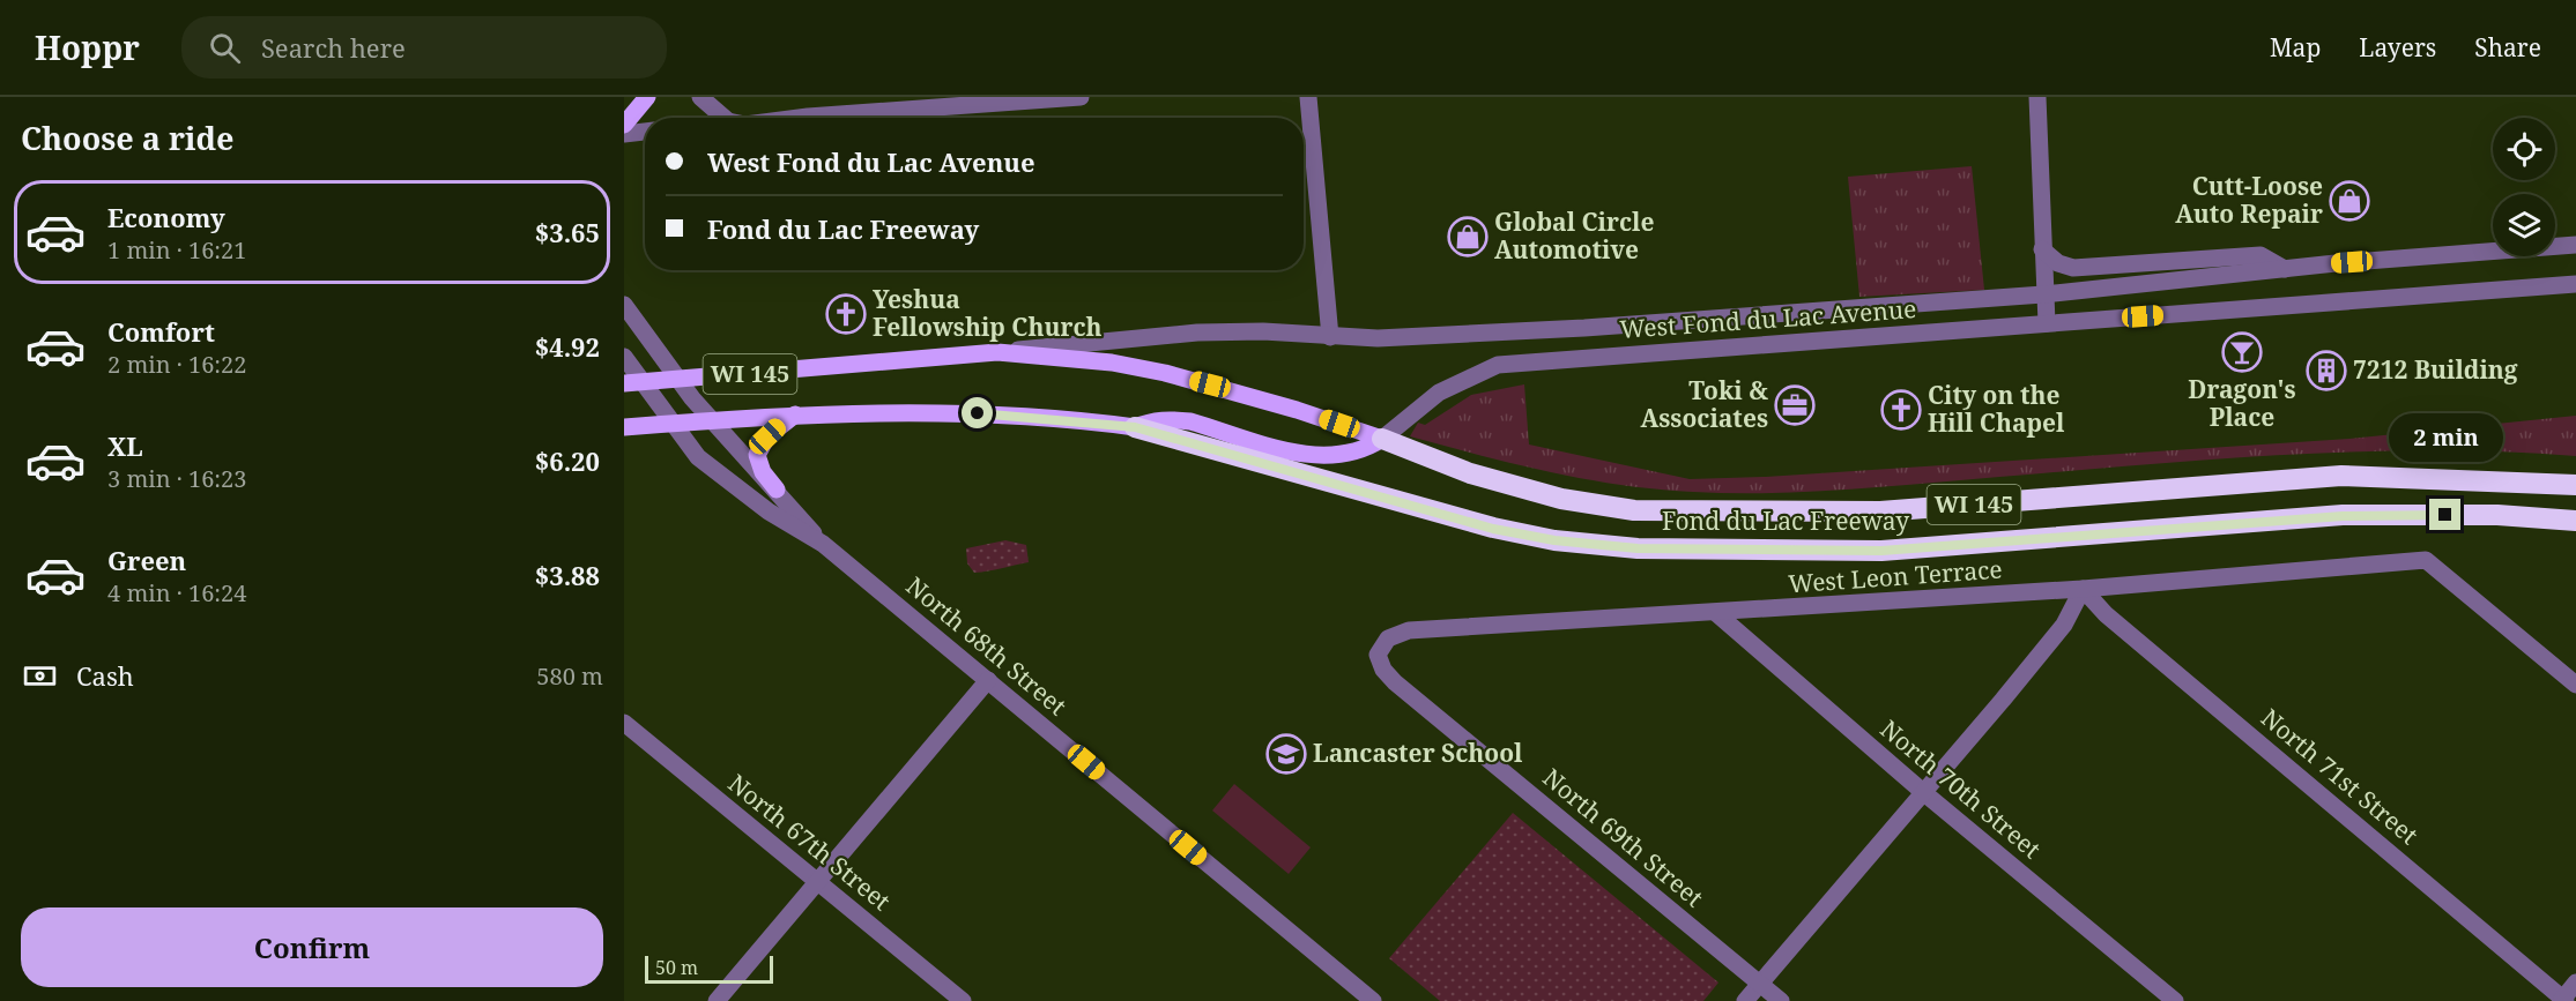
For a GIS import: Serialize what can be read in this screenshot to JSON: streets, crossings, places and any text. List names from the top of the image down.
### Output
{
  "streets": {
    "highway": ["WI 145", "Fond du Lac Freeway"],
    "main road": ["West Fond du Lac Avenue"],
    "street": [
      "West Leon Terrace",
      "North 68th Street",
      "North 71st Street",
      "North 70th Street",
      "North 69th Street",
      "North 67th Street"
    ]
  },
  "crossings": [
    ["West Fond du Lac Avenue", "Fond du Lac Freeway"],
    ["West Fond du Lac Avenue", "North 68th Street"],
    ["WI 145", "Fond du Lac Freeway"],
    ["WI 145", "North 68th Street"],
    ["West Leon Terrace", "North 71st Street"],
    ["West Leon Terrace", "North 70th Street"],
    ["West Leon Terrace", "North 69th Street"]
  ],
  "places": {
    "shop": ["Cutt-Loose Auto Repair", "Global Circle Automotive"],
    "church": ["Yeshua Fellowship Church", "City on the Hill Chapel"],
    "bar": ["Dragon's Place"],
    "building": ["7212 Building"],
    "office": ["Toki & Associates"],
    "school or university": ["Lancaster School"]
  },
  "scale_bar": "50 m",
  "page": {
    "header": "Hoppr",
    "search": "Search here",
    "nav": ["Map", "Layers", "Share"],
    "heading": "Choose a ride",
    "banner": ["West Fond du Lac Avenue", "Fond du Lac Freeway"],
    "list": [
      {
        "name": "Economy",
        "note": "1 min · 16:21",
        "value": "$3.65"
      },
      {
        "name": "Comfort",
        "note": "2 min · 16:22",
        "value": "$4.92"
      },
      {
        "name": "XL",
        "note": "3 min · 16:23",
        "value": "$6.20"
      },
      {
        "name": "Green",
        "note": "4 min · 16:24",
        "value": "$3.88"
      }
    ],
    "bubble": "2 min",
    "pay": ["Cash", "580 m"],
    "buttons": "Confirm",
    "scale": "50 m"
  }
}
